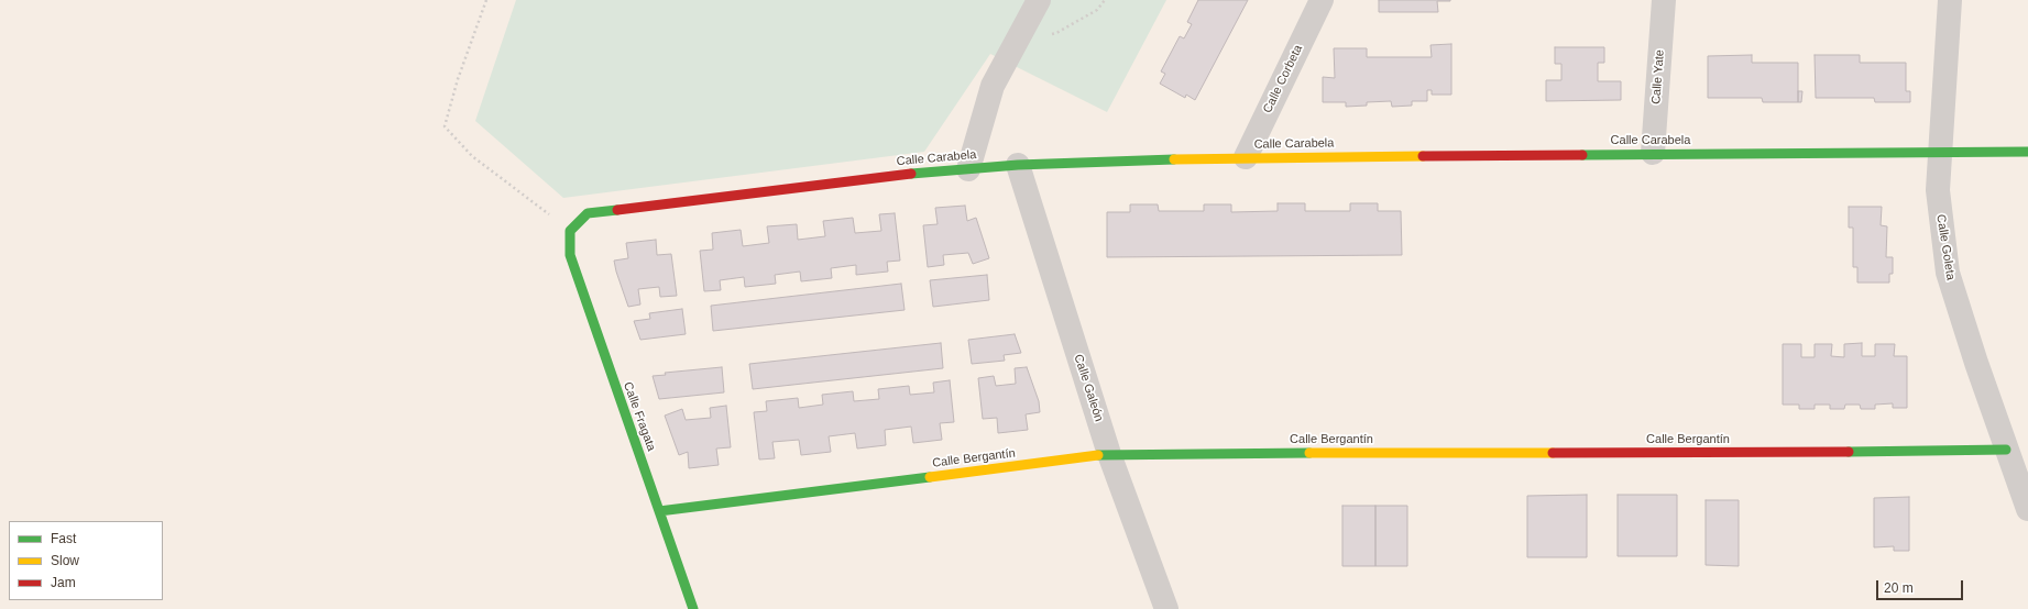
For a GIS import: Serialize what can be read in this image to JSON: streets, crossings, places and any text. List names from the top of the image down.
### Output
{
  "streets": {
    "street": [
      "Calle Yate",
      "Calle Corbeta",
      "Calle Carabela",
      "Calle Goleta",
      "Calle Galeón",
      "Calle Fragata",
      "Calle Bergantín"
    ]
  },
  "crossings": [
    ["Calle Yate", "Calle Carabela"],
    ["Calle Corbeta", "Calle Carabela"],
    ["Calle Carabela", "Calle Goleta"],
    ["Calle Carabela", "Calle Galeón"],
    ["Calle Carabela", "Calle Fragata"],
    ["Calle Goleta", "Calle Bergantín"],
    ["Calle Galeón", "Calle Bergantín"],
    ["Calle Fragata", "Calle Bergantín"]
  ],
  "legend": ["Fast", "Slow", "Jam"],
  "scale_bar": "20 m"
}
